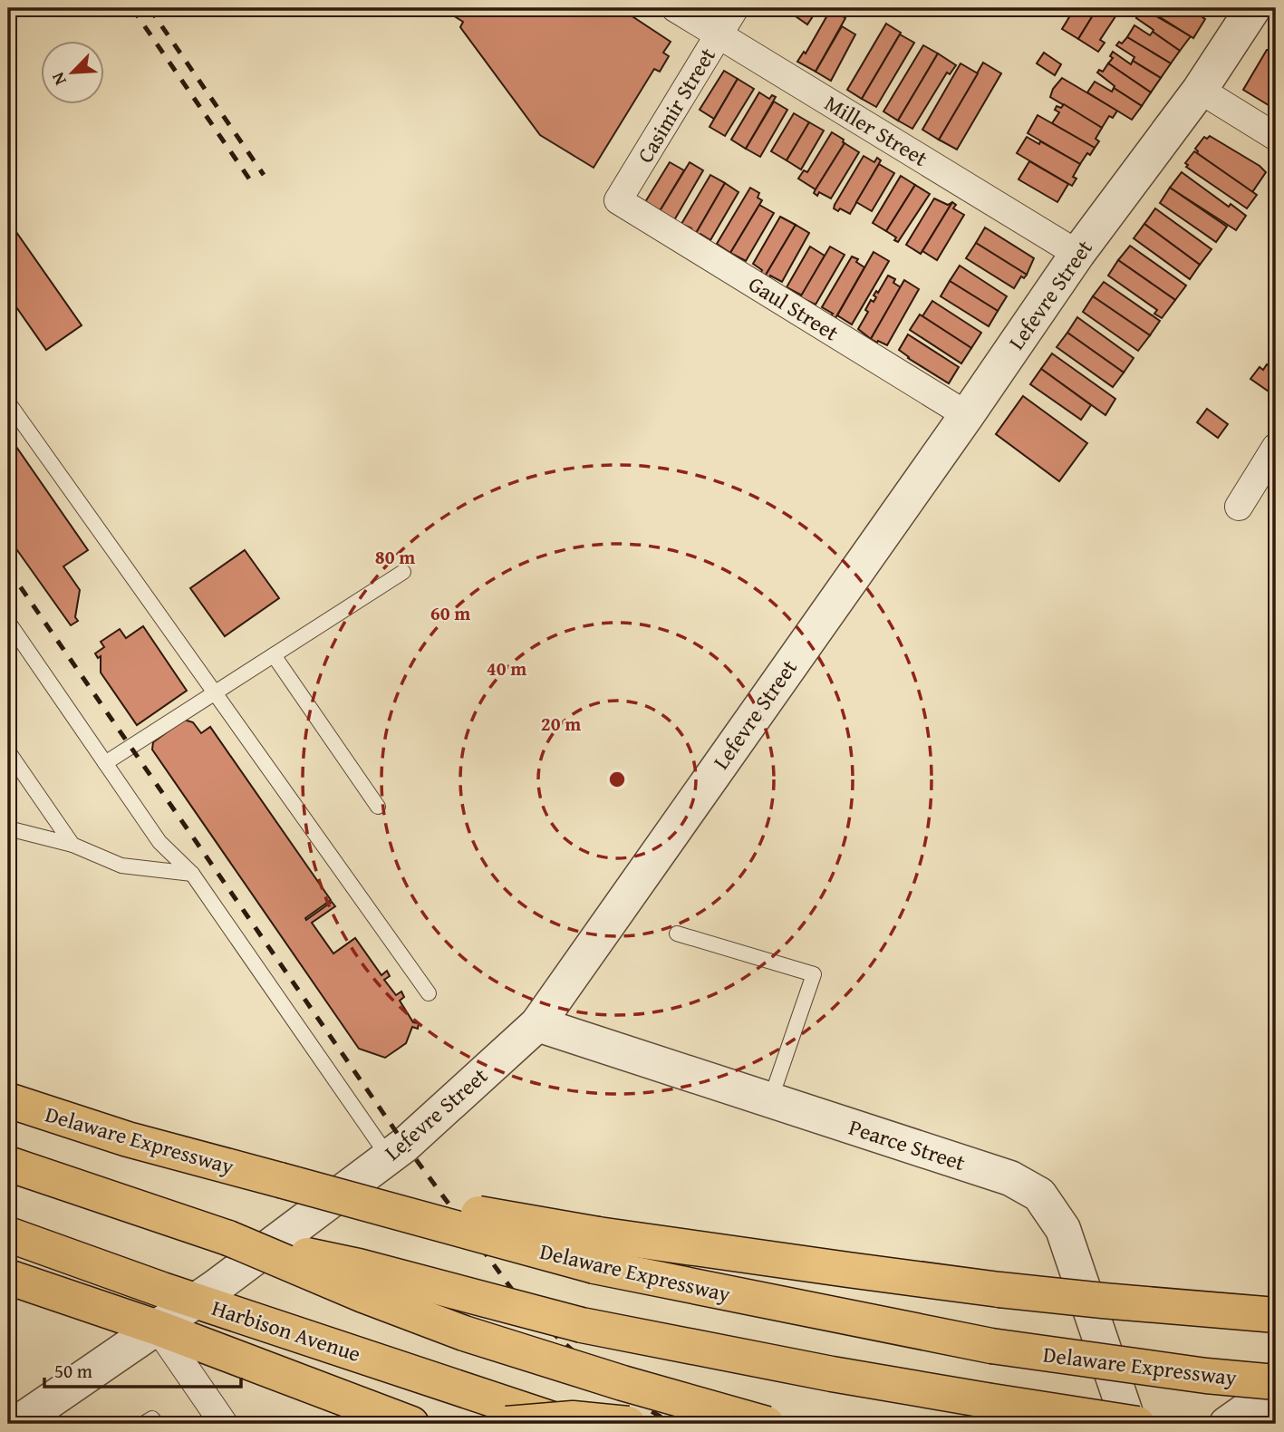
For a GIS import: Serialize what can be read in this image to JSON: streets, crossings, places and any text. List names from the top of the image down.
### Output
{
  "streets": {
    "main road": ["Delaware Expressway", "Harbison Avenue"],
    "street": [
      "Casimir Street",
      "Miller Street",
      "Lefevre Street",
      "Gaul Street",
      "Pearce Street"
    ]
  },
  "crossings": [
    ["Casimir Street", "Miller Street"],
    ["Casimir Street", "Gaul Street"],
    ["Miller Street", "Lefevre Street"],
    ["Lefevre Street", "Gaul Street"],
    ["Lefevre Street", "Pearce Street"],
    ["Lefevre Street", "Harbison Avenue"]
  ],
  "scale_bar": "50 m",
  "north": "bottom left",
  "rings": [
    "80 m",
    "60 m",
    "40 m",
    "20 m"
  ]
}
